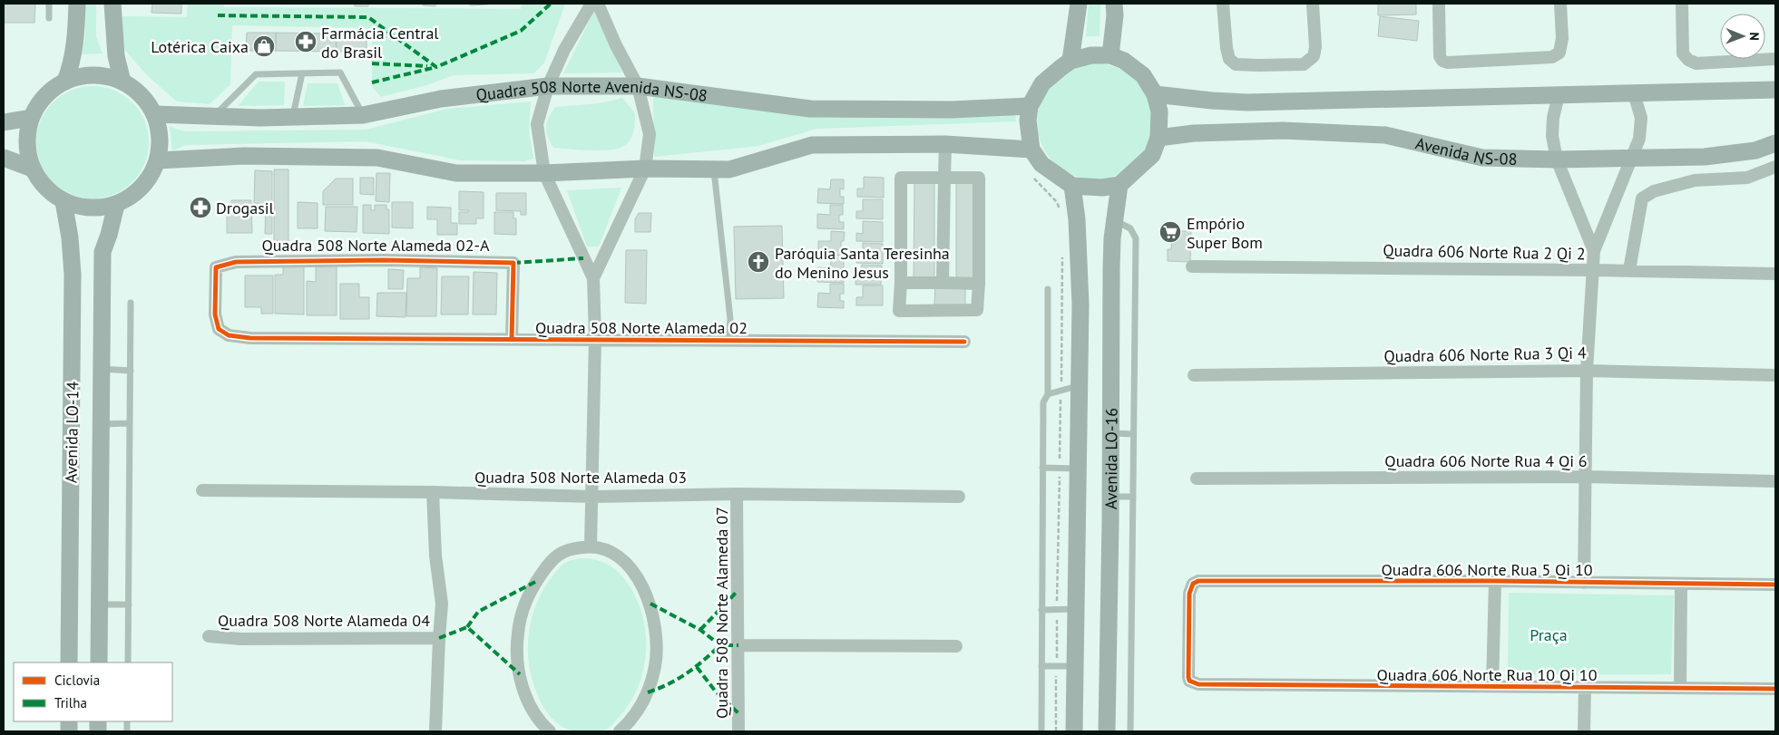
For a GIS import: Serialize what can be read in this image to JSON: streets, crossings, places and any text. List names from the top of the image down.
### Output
{
  "streets": {
    "street": [
      "Quadra 508 Norte Avenida NS-08",
      "Avenida NS-08",
      "Quadra 508 Norte Alameda 02-A",
      "Quadra 606 Norte Rua 2 Qi 2",
      "Quadra 508 Norte Alameda 02",
      "Quadra 606 Norte Rua 3 Qi 4",
      "Avenida LO-14",
      "Avenida LO-16",
      "Quadra 606 Norte Rua 4 Qi 6",
      "Quadra 508 Norte Alameda 03",
      "Quadra 606 Norte Rua 5 Qi 10",
      "Quadra 508 Norte Alameda 07",
      "Quadra 508 Norte Alameda 04",
      "Quadra 606 Norte Rua 10 Qi 10"
    ]
  },
  "crossings": [
    ["Quadra 508 Norte Avenida NS-08", "Avenida NS-08"],
    ["Quadra 508 Norte Avenida NS-08", "Avenida LO-14"],
    ["Quadra 508 Norte Avenida NS-08", "Avenida LO-16"],
    ["Avenida NS-08", "Avenida LO-16"],
    ["Quadra 508 Norte Alameda 02-A", "Quadra 508 Norte Alameda 02"],
    ["Quadra 508 Norte Alameda 03", "Quadra 508 Norte Alameda 07"],
    ["Quadra 606 Norte Rua 5 Qi 10", "Quadra 606 Norte Rua 10 Qi 10"]
  ],
  "parks": ["Praça"],
  "places": {
    "pharmacy": ["Farmácia Central do Brasil", "Drogasil"],
    "shop": ["Lotérica Caixa"],
    "supermarket": ["Empório Super Bom"],
    "church": ["Paróquia Santa Teresinha do Menino Jesus"]
  },
  "legend": ["Ciclovia", "Trilha"],
  "north": "right"
}
